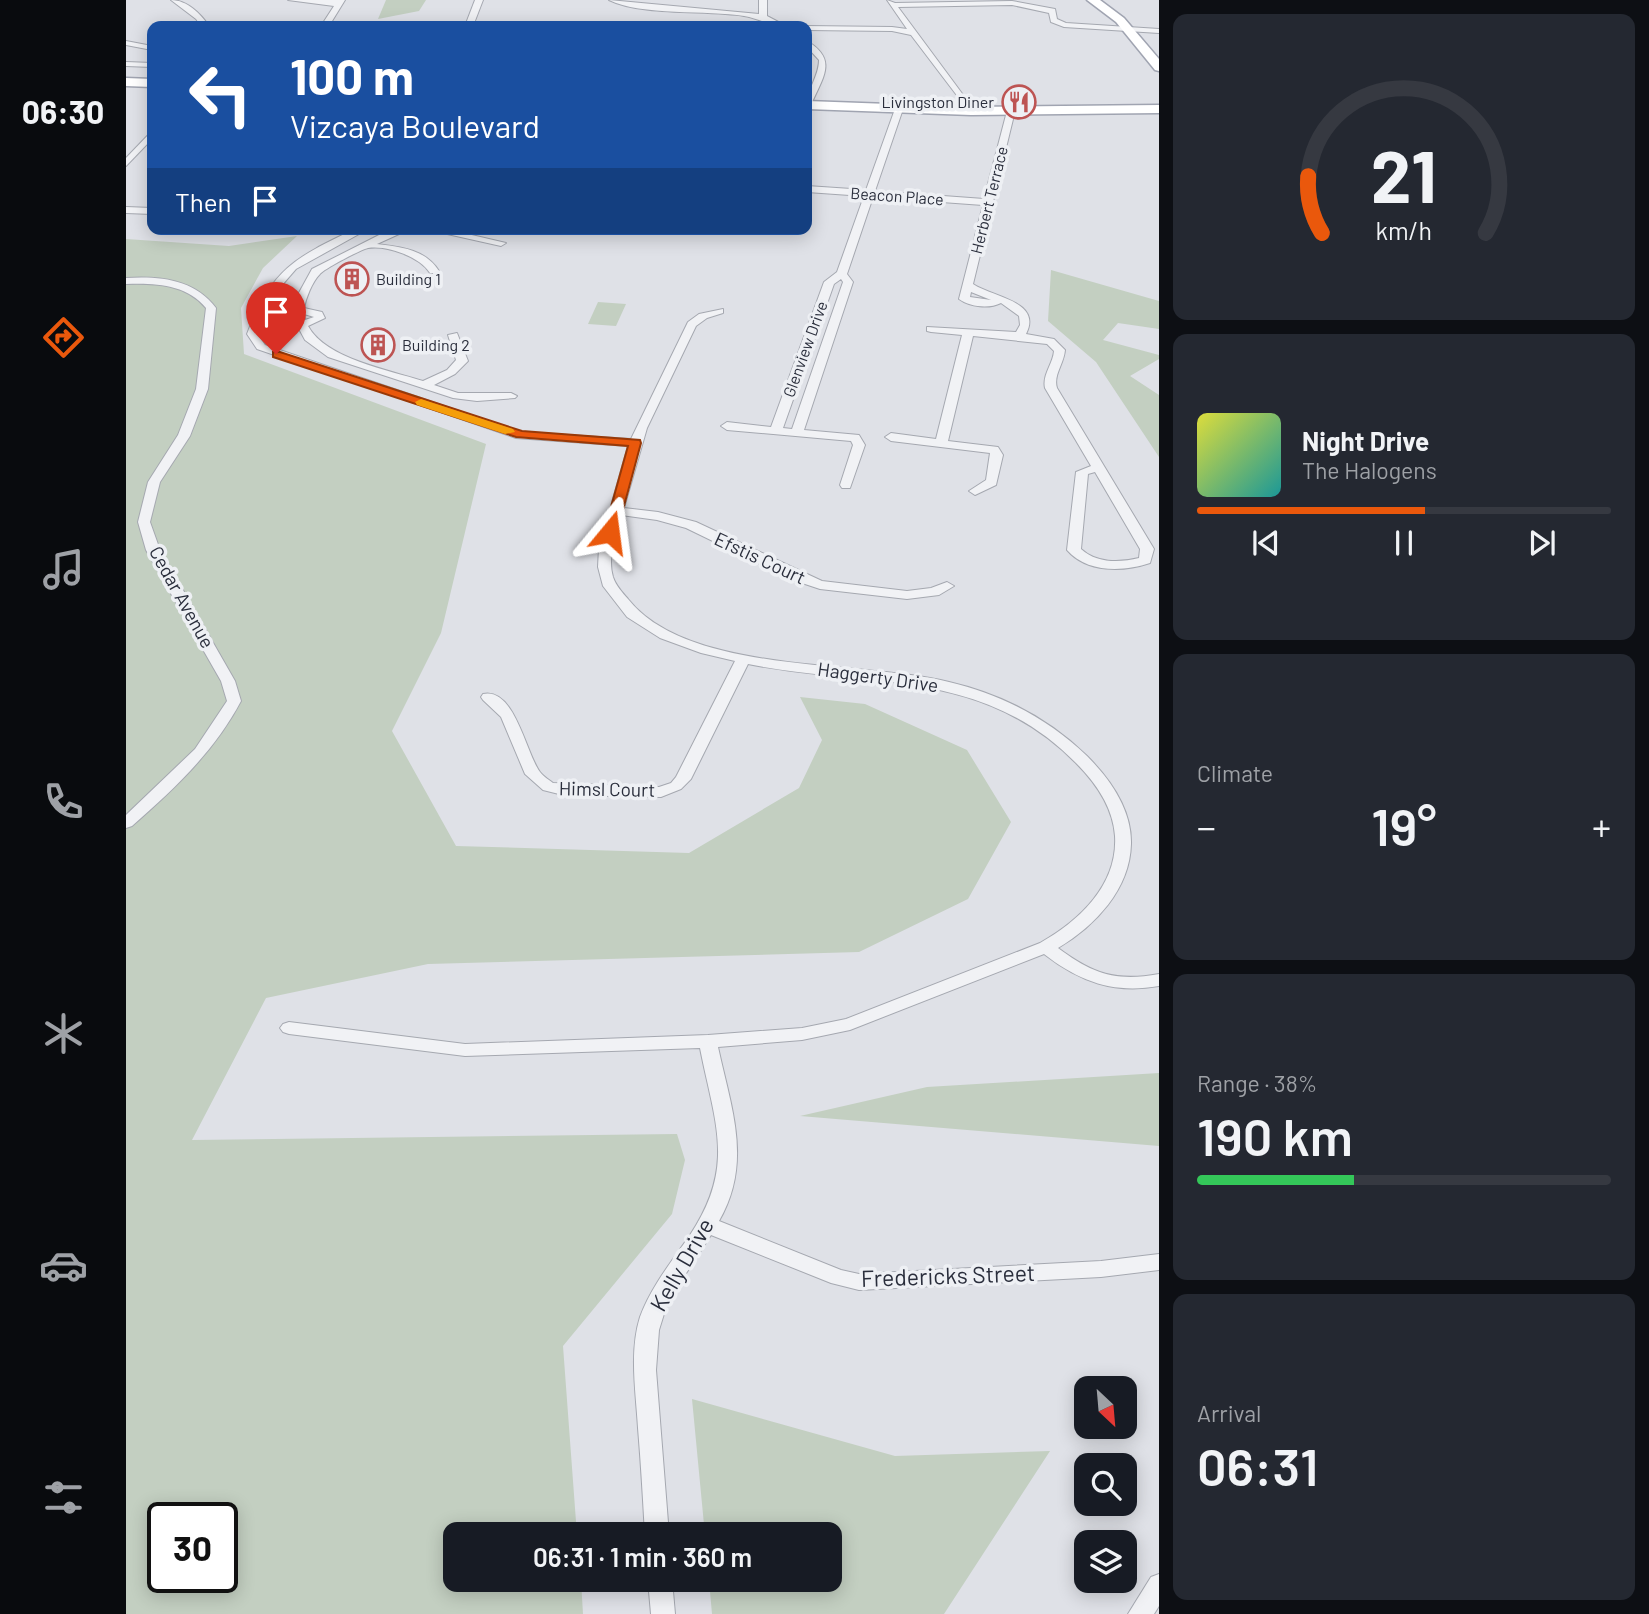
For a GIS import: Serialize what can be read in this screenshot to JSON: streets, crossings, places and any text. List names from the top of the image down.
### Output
{
  "streets": {
    "street": [
      "Beacon Place",
      "Herbert Terrace",
      "Glenview Drive",
      "Efstis Court",
      "Cedar Avenue",
      "Haggerty Drive",
      "Himsl Court",
      "Kelly Drive",
      "Fredericks Street"
    ]
  },
  "crossings": [
    ["Beacon Place", "Herbert Terrace"],
    ["Beacon Place", "Glenview Drive"],
    ["Efstis Court", "Haggerty Drive"],
    ["Haggerty Drive", "Himsl Court"],
    ["Haggerty Drive", "Kelly Drive"],
    ["Kelly Drive", "Fredericks Street"]
  ],
  "places": {
    "restaurant": ["Livingston Diner"],
    "building": ["Building 1", "Building 2"]
  },
  "north": "bottom right",
  "page": {
    "tabs": "06:30",
    "turn": ["100 m", "Vizcaya Boulevard"],
    "then": "Then",
    "song": ["Night Drive", "The Halogens"],
    "tile": [
      "Climate",
      ["Range · 38%", "190 km"],
      ["Arrival", "06:31"]
    ],
    "heat": ["−", "19°", "+"],
    "limit": "30",
    "trip": "06:31 · 1 min · 360 m",
    "gauge": ["21", "km/h"]
  }
}
